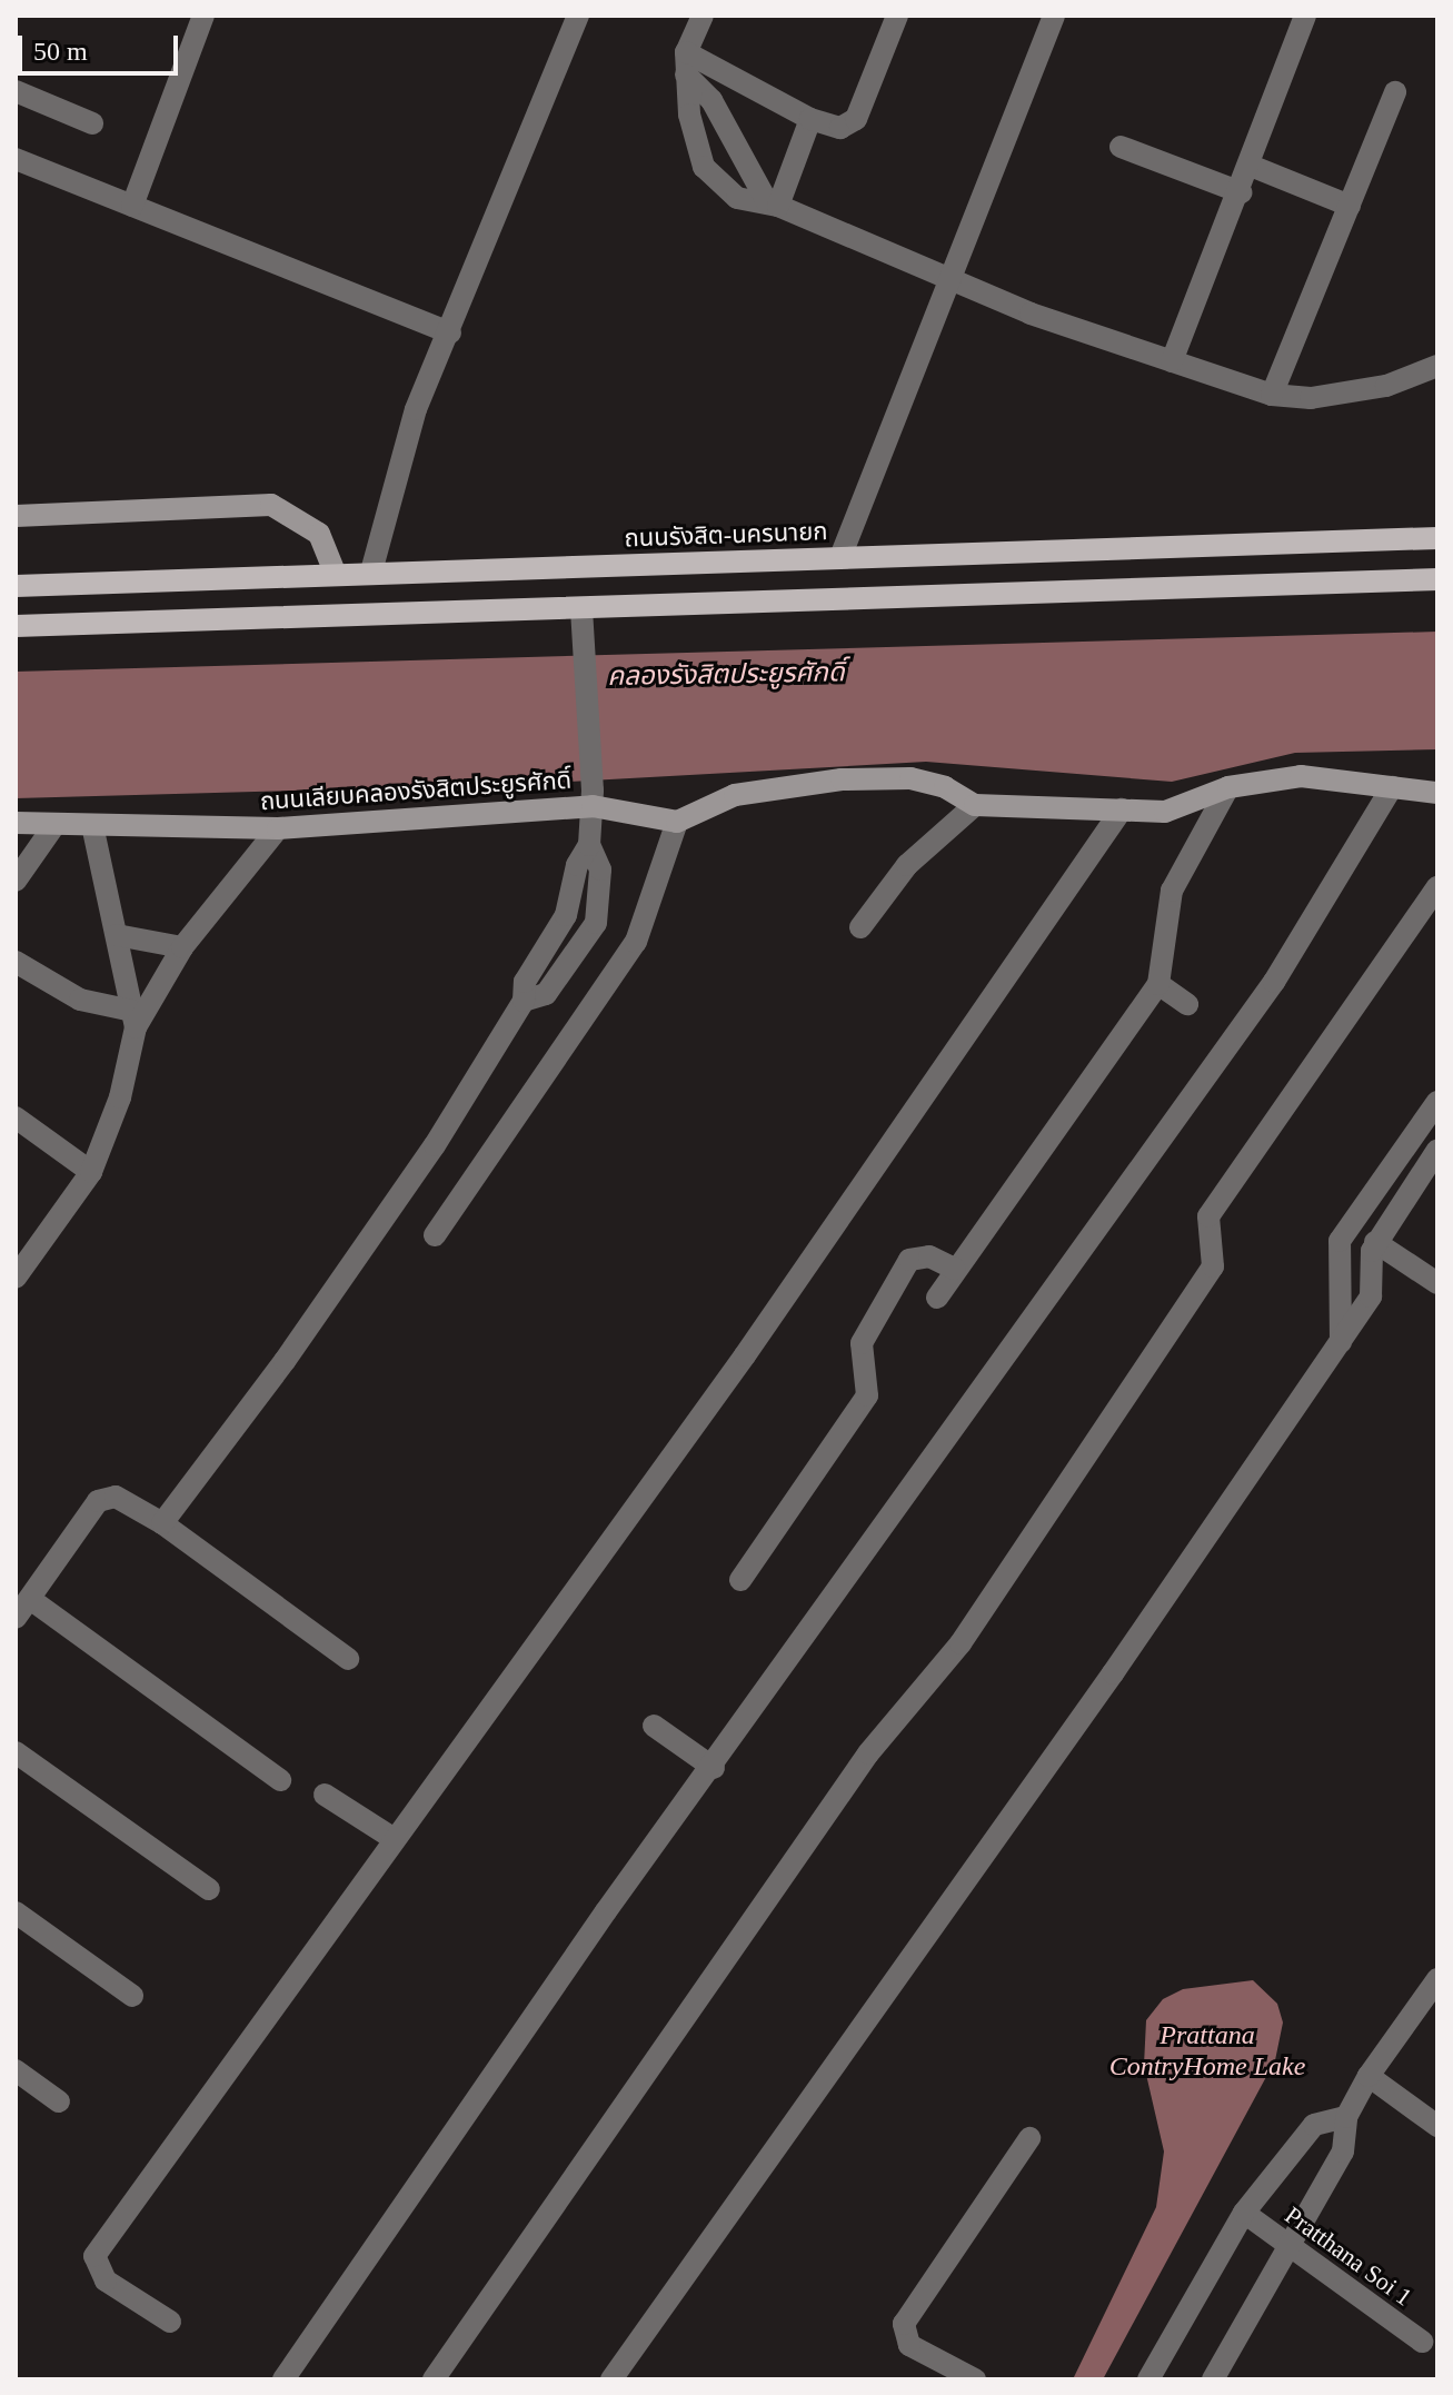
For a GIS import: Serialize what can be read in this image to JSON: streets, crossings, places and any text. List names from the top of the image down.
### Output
{
  "streets": {
    "main road": ["ถนนรังสิต-นครนายก"],
    "street": ["ถนนเลียบคลองรังสิตประยูรศักดิ์", "Pratthana Soi 1"]
  },
  "water": ["คลองรังสิตประยูรศักดิ์", "Prattana ContryHome Lake"],
  "scale_bar": "50 m"
}
